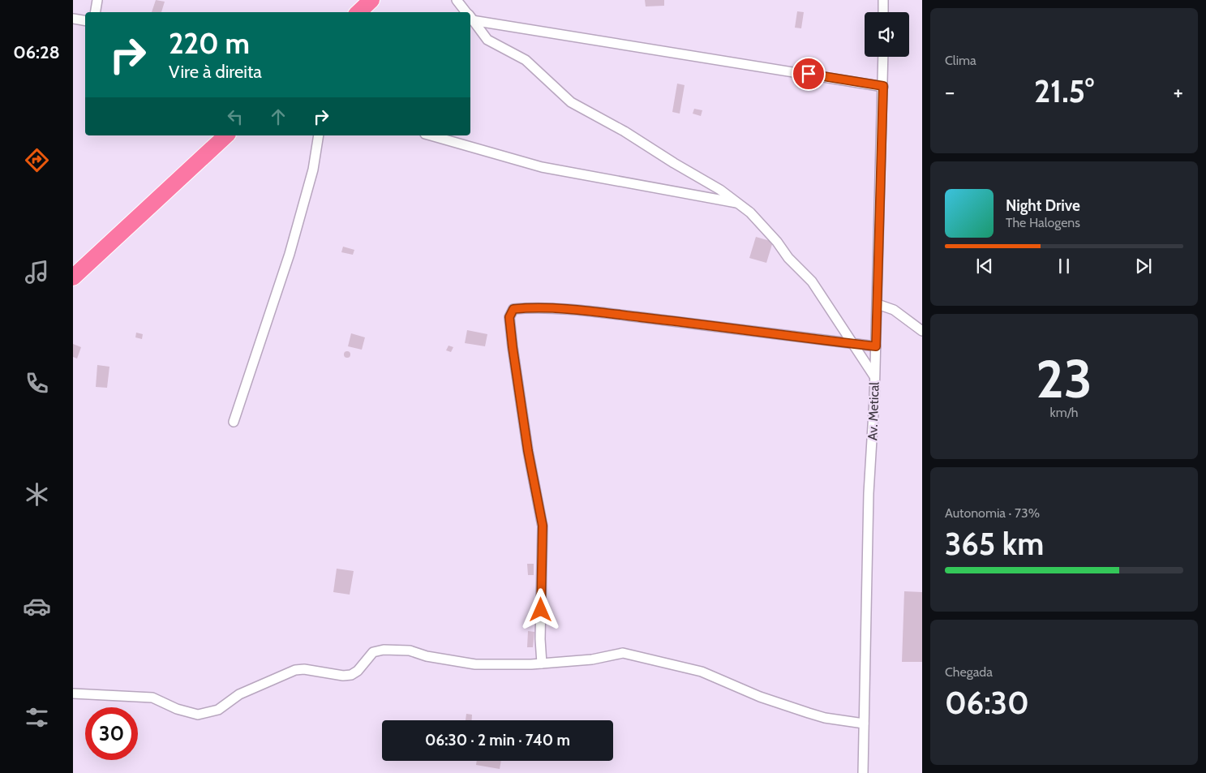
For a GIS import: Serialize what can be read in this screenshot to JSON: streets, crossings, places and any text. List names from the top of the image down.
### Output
{
  "streets": {
    "street": ["Av. Metical"]
  },
  "page": {
    "tabs": "06:28",
    "tile": [
      "Clima",
      ["23", "km/h"],
      ["Autonomia · 73%", "365 km"],
      ["Chegada", "06:30"]
    ],
    "turn": ["220 m", "Vire à direita"],
    "heat": ["−", "21.5°", "+"],
    "song": ["Night Drive", "The Halogens"],
    "limit": "30",
    "trip": "06:30 · 2 min · 740 m"
  }
}
